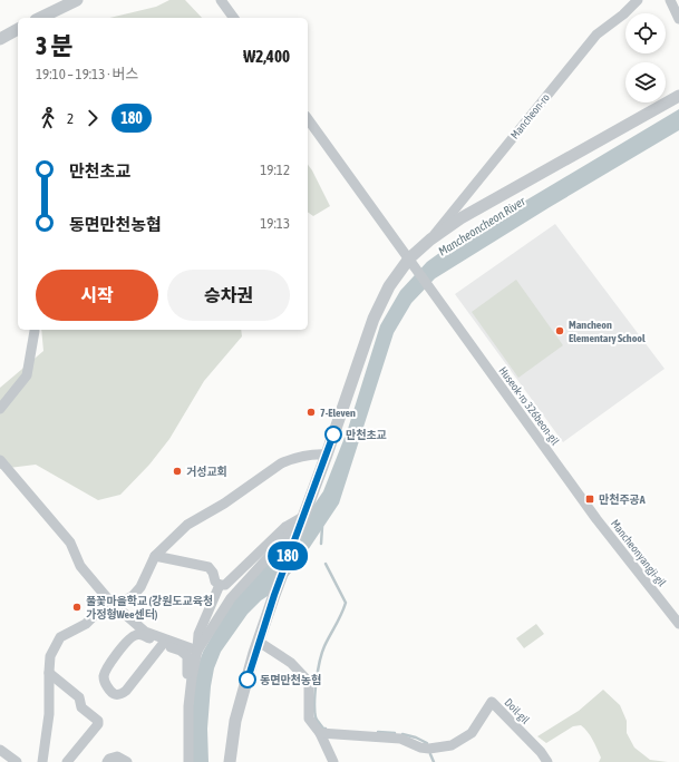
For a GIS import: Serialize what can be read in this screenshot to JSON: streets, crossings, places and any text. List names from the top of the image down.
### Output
{
  "streets": {
    "street": [
      "Mancheon-ro",
      "Huseok-ro 326beon-gil",
      "Mancheonyangji-gil",
      "Doil-gil"
    ]
  },
  "crossings": [
    ["Mancheon-ro", "Huseok-ro 326beon-gil"],
    ["Huseok-ro 326beon-gil", "Mancheonyangji-gil"]
  ],
  "water": ["Mancheoncheon River"],
  "places": {
    "other": [
      "Mancheon Elementary School",
      "7-Eleven",
      "만천초교",
      "거성교회",
      "풀꽃마을학교 (강원도교육청 가정형Wee센터)",
      "동면만천농협"
    ],
    "transit": ["만천주공A"]
  },
  "lines": ["bus line 180"],
  "page": {
    "on_map": "180",
    "heading": ["3 분", "19:10 – 19:13 · 버스", "₩2,400"],
    "legs": ["2", "180"],
    "list": [
      {
        "name": "만천초교",
        "value": "19:12"
      },
      {
        "name": "동면만천농협",
        "value": "19:13"
      }
    ],
    "buttons": ["시작", "승차권"]
  }
}
